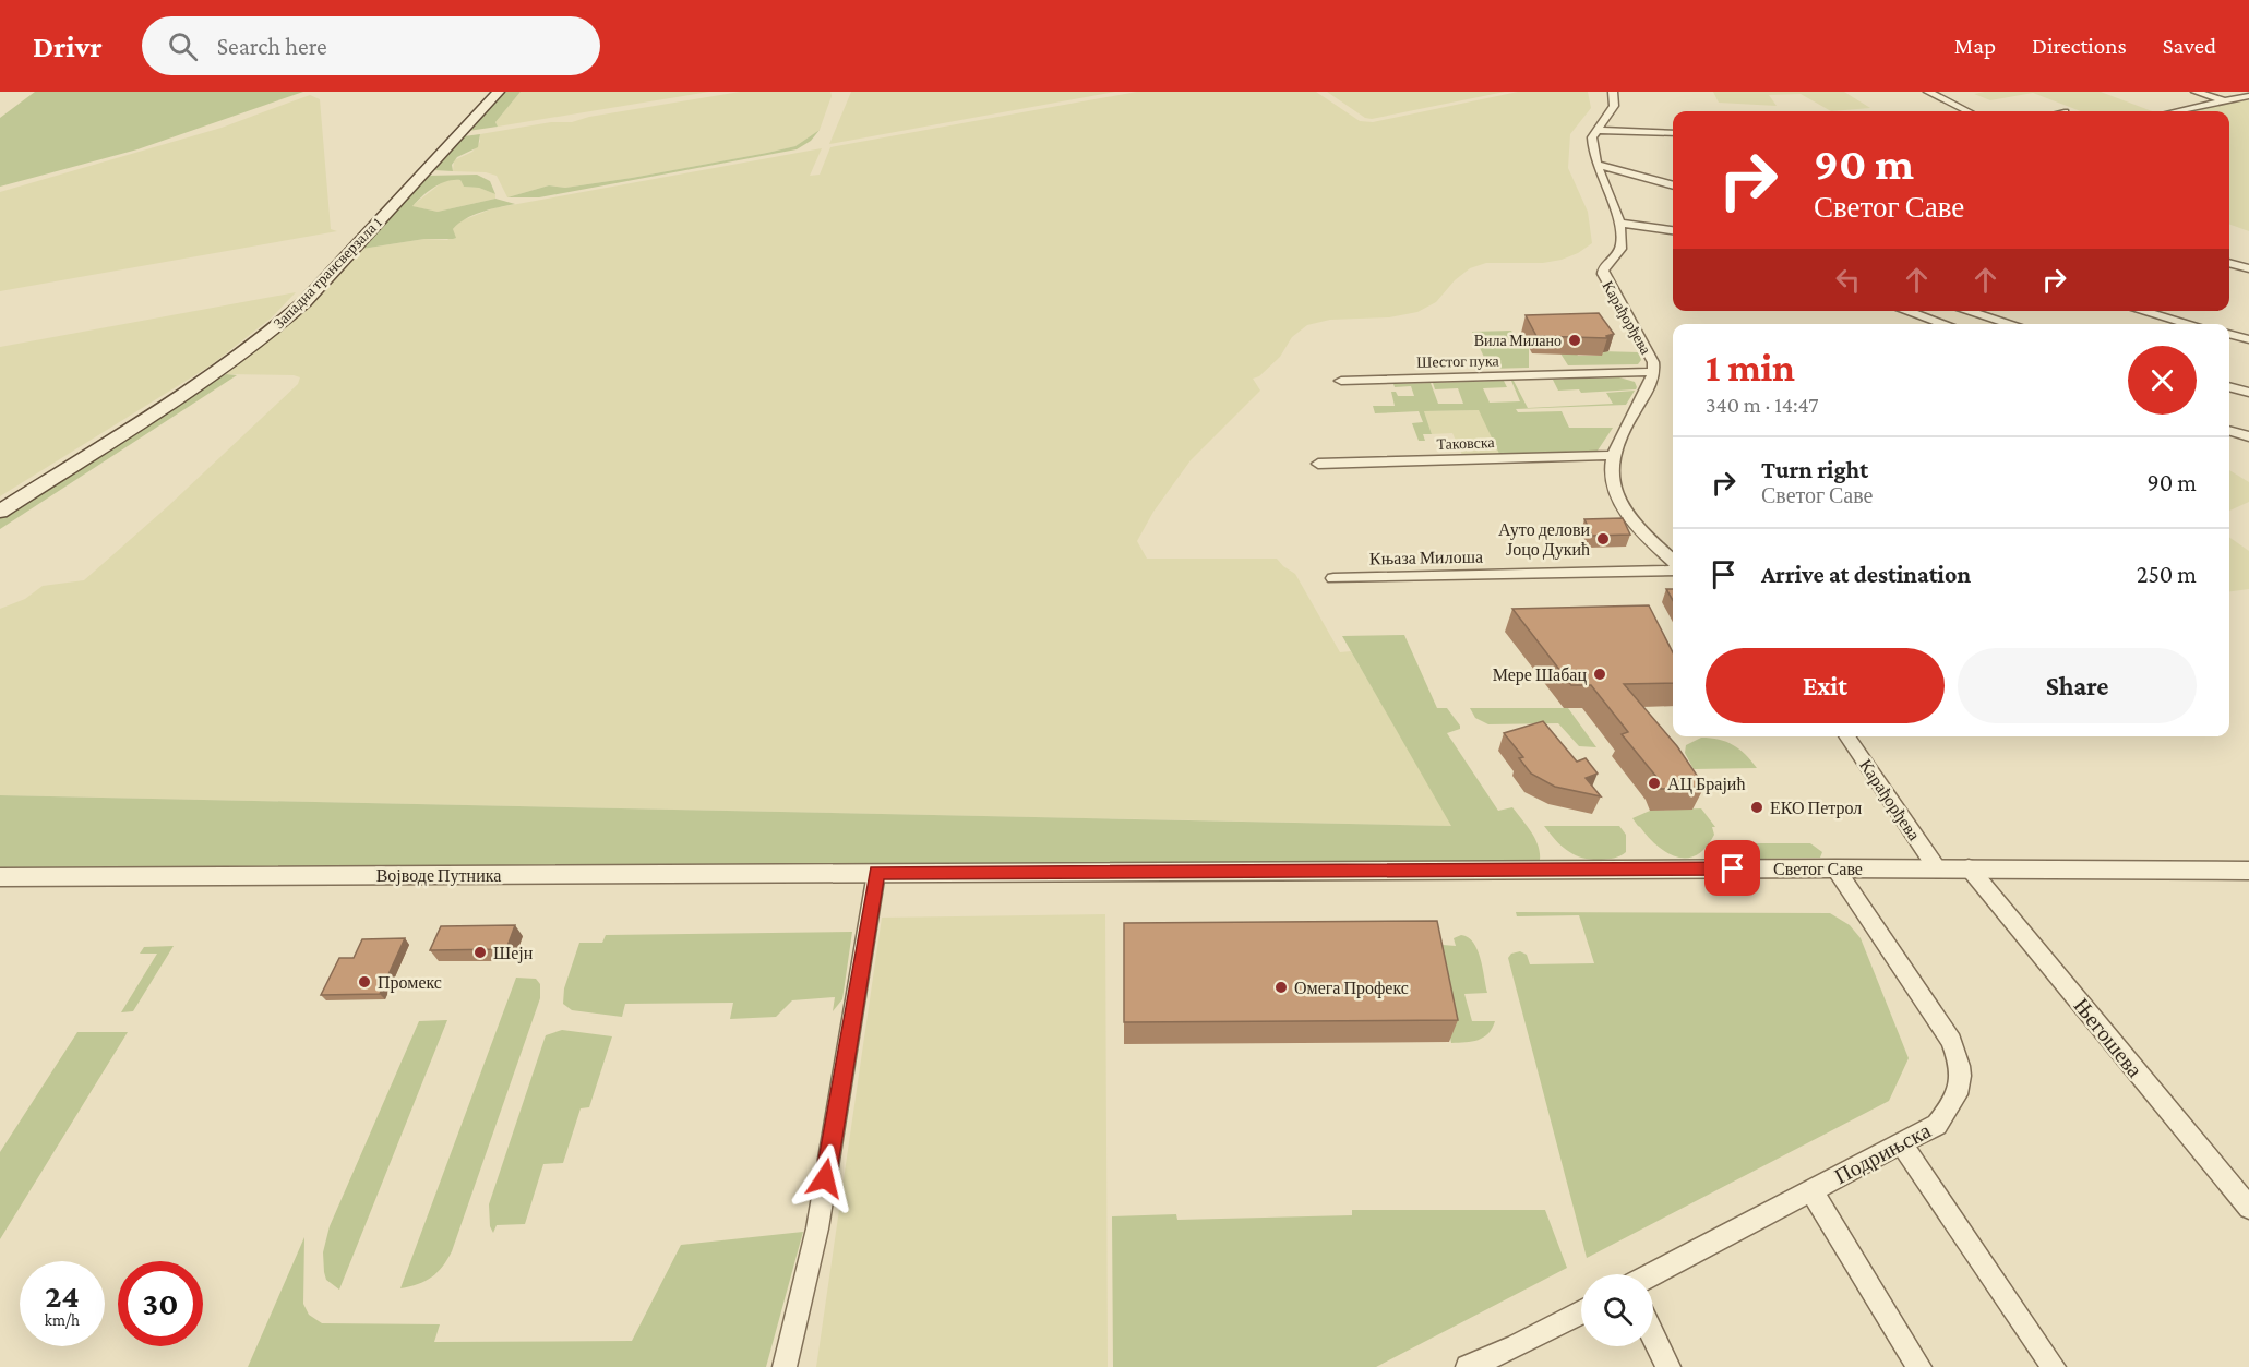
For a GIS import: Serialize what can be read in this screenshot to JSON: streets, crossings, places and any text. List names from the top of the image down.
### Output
{
  "streets": {
    "main road": ["Западна трансверзала 1"],
    "street": [
      "Карађорђева",
      "Шестог пука",
      "Таковска",
      "Књаза Милоша",
      "Светог Саве",
      "Војводе Путника",
      "Његошева",
      "Подрињска"
    ]
  },
  "crossings": [
    ["Карађорђева", "Шестог пука"],
    ["Карађорђева", "Таковска"],
    ["Карађорђева", "Светог Саве"],
    ["Светог Саве", "Војводе Путника"],
    ["Светог Саве", "Његошева"],
    ["Светог Саве", "Подрињска"]
  ],
  "places": [
    "Вила Милано",
    "Ауто делови Јоцо Дукић",
    "Мере Шабац",
    "АЦ Брајић",
    "ЕКО Петрол",
    "Шејн",
    "Промекс",
    "Омега Профекс"
  ],
  "page": {
    "header": "Drivr",
    "search": "Search here",
    "nav": ["Map", "Directions", "Saved"],
    "turn": ["90 m", "Светог Саве"],
    "heading": ["1 min", "340 m · 14:47"],
    "list": [
      {
        "name": "Turn right",
        "note": "Светог Саве",
        "value": "90 m"
      },
      {
        "name": "Arrive at destination",
        "value": "250 m"
      }
    ],
    "buttons": ["Exit", "Share"],
    "speed": "24 km/h",
    "limit": "30"
  }
}
